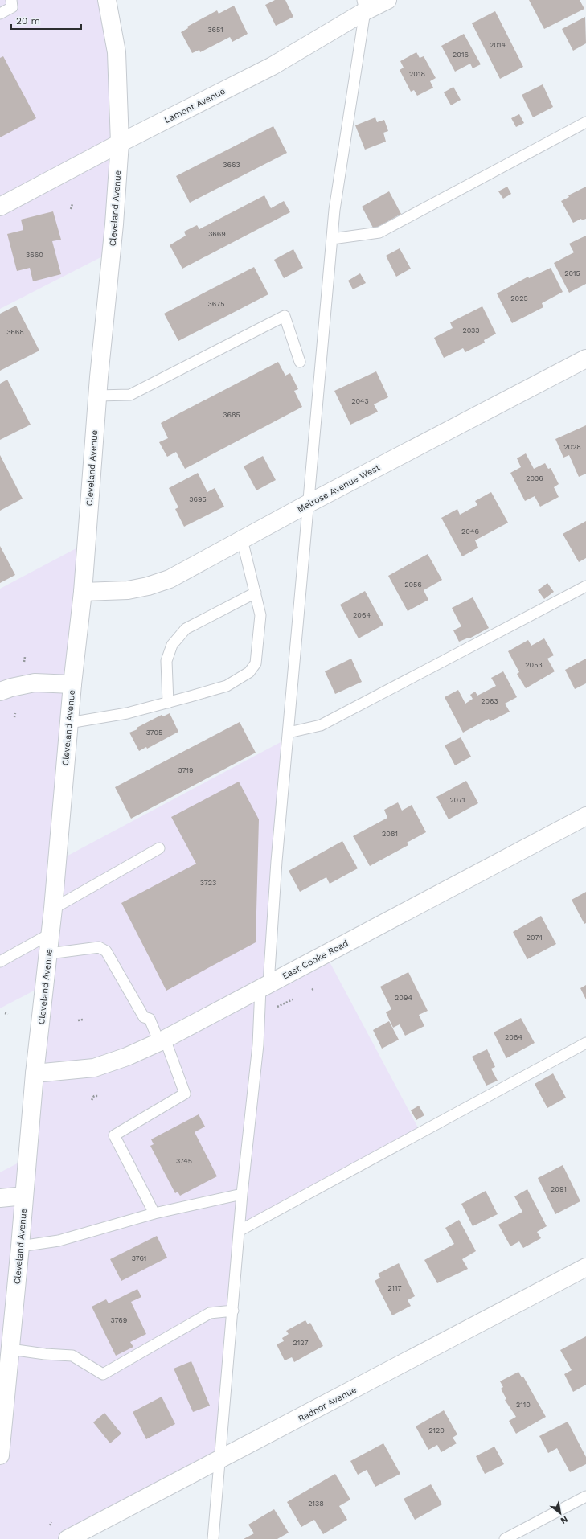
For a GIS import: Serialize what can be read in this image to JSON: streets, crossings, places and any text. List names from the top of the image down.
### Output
{
  "streets": {
    "street": [
      "Lamont Avenue",
      "Cleveland Avenue",
      "Melrose Avenue West",
      "East Cooke Road",
      "Radnor Avenue"
    ]
  },
  "crossings": [
    ["Lamont Avenue", "Cleveland Avenue"],
    ["Cleveland Avenue", "Melrose Avenue West"],
    ["Cleveland Avenue", "East Cooke Road"]
  ],
  "house_numbers": [
    "3651",
    "2014",
    "2016",
    "2018",
    "3663",
    "3669",
    "3660",
    "2015",
    "2025",
    "3675",
    "2033",
    "3668",
    "2043",
    "3685",
    "2028",
    "2036",
    "3695",
    "2046",
    "2056",
    "2064",
    "2053",
    "2063",
    "3705",
    "3719",
    "2071",
    "2081",
    "3723",
    "2074",
    "2094",
    "2084",
    "3745",
    "2091",
    "3761",
    "2117",
    "3769",
    "2127",
    "2110",
    "2120",
    "2138"
  ],
  "scale_bar": "20 m",
  "north": "bottom right"
}
